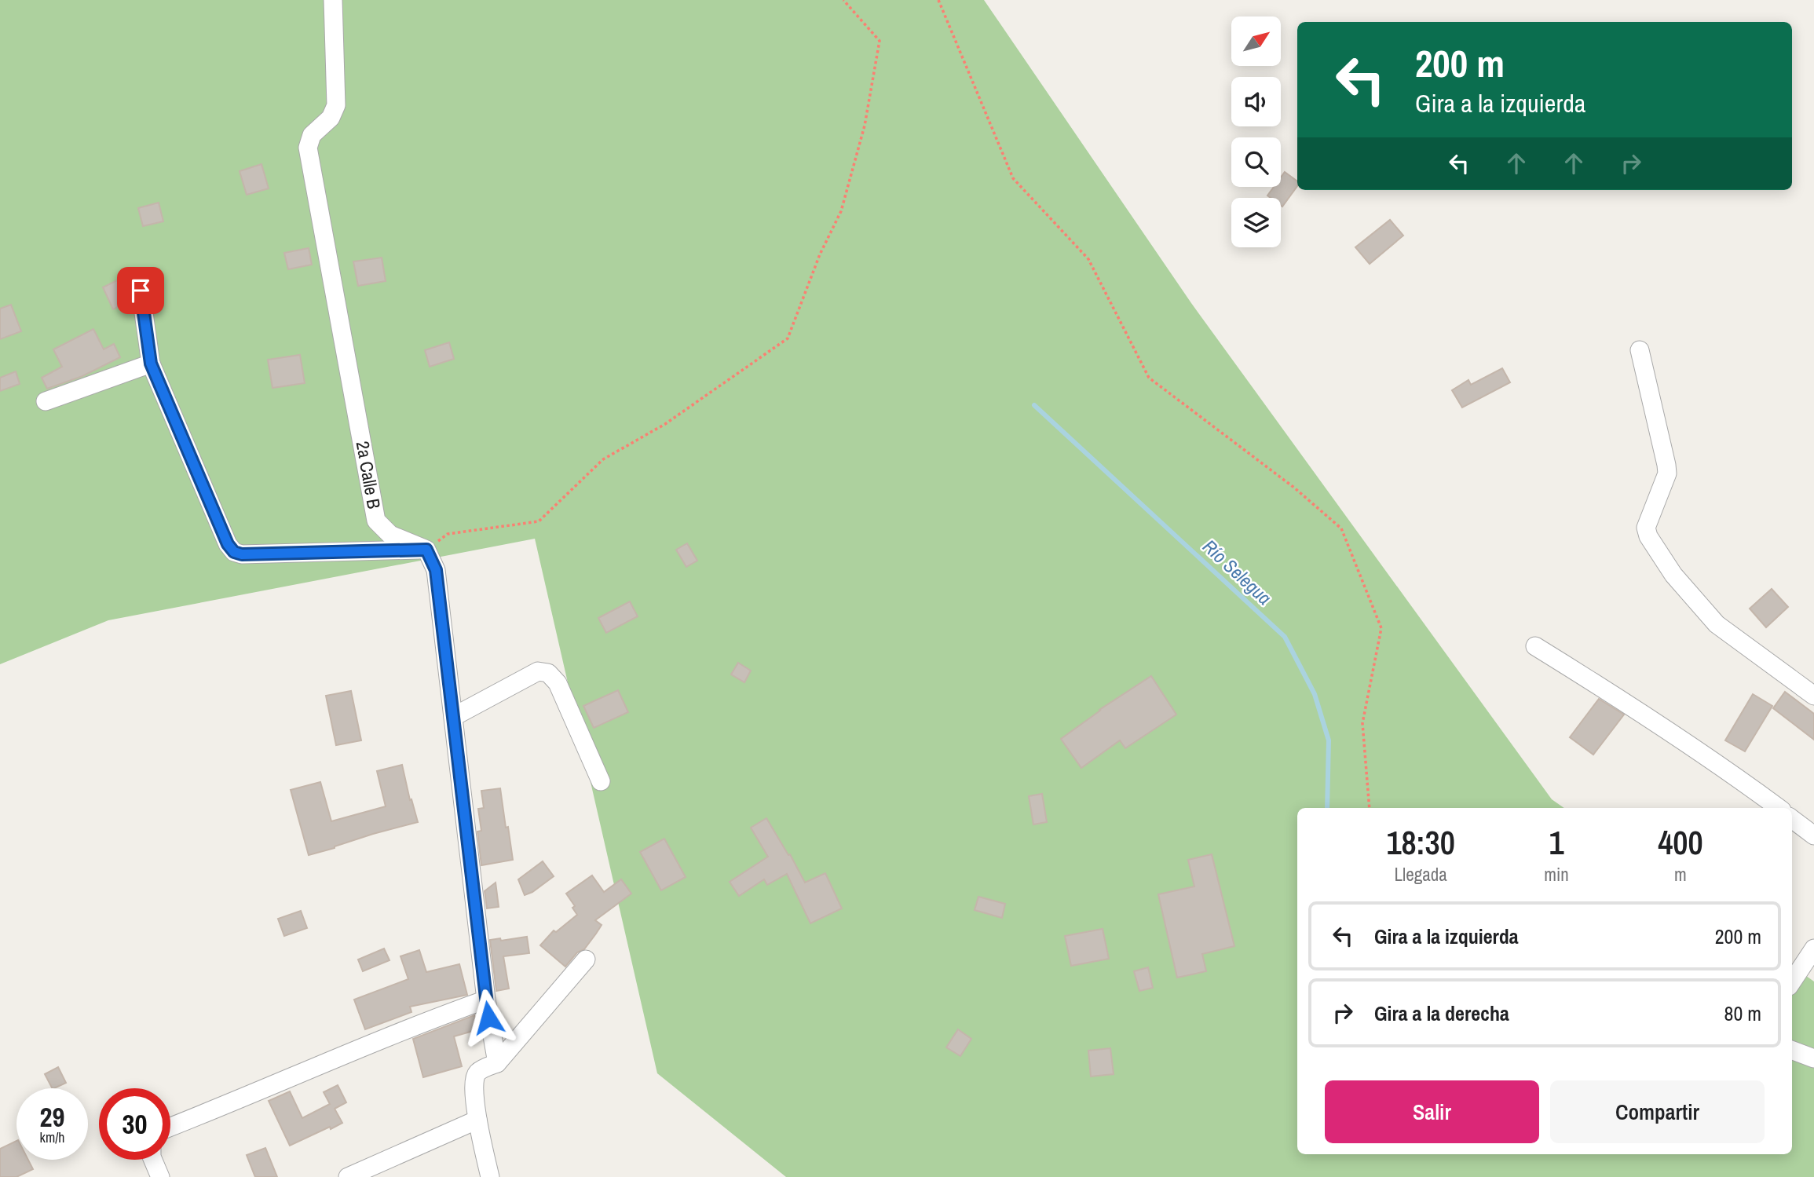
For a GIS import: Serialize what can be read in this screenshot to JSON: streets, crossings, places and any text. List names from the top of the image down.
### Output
{
  "streets": {
    "street": ["2a Calle B"]
  },
  "water": ["Río Selegua"],
  "north": "top right",
  "page": {
    "turn": ["200 m", "Gira a la izquierda"],
    "eta": [
      "18:30",
      "Llegada",
      "1",
      "min",
      "400",
      "m"
    ],
    "list": [
      {
        "name": "Gira a la izquierda",
        "value": "200 m"
      },
      {
        "name": "Gira a la derecha",
        "value": "80 m"
      }
    ],
    "buttons": ["Salir", "Compartir"],
    "speed": "29 km/h",
    "limit": "30"
  }
}
